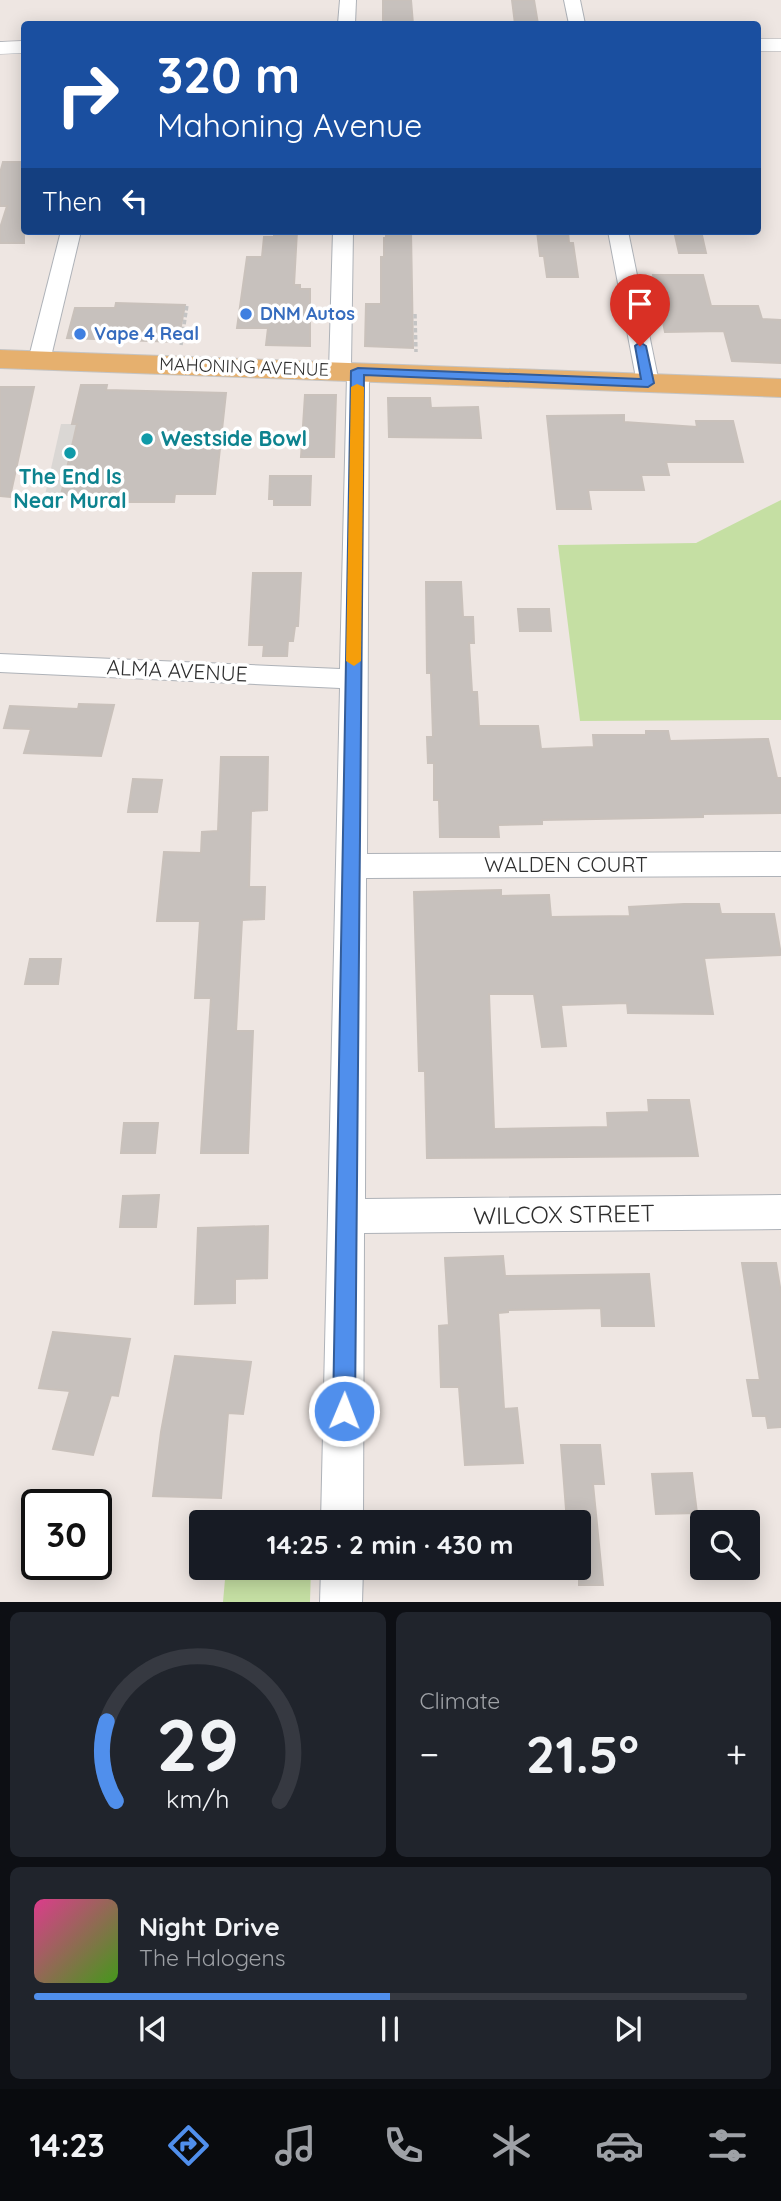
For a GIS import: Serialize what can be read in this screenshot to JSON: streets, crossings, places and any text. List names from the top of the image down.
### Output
{
  "streets": {
    "main road": ["MAHONING AVENUE"],
    "street": ["ALMA AVENUE", "WALDEN COURT", "WILCOX STREET"]
  },
  "places": [
    "DNM Autos",
    "Vape 4 Real",
    "Westside Bowl",
    "The End Is Near Mural"
  ],
  "page": {
    "turn": ["320 m", "Mahoning Avenue"],
    "then": "Then",
    "limit": "30",
    "trip": "14:25 · 2 min · 430 m",
    "tile": "Climate",
    "heat": ["−", "21.5°", "+"],
    "song": ["Night Drive", "The Halogens"],
    "tabs": "14:23",
    "gauge": ["29", "km/h"]
  }
}
